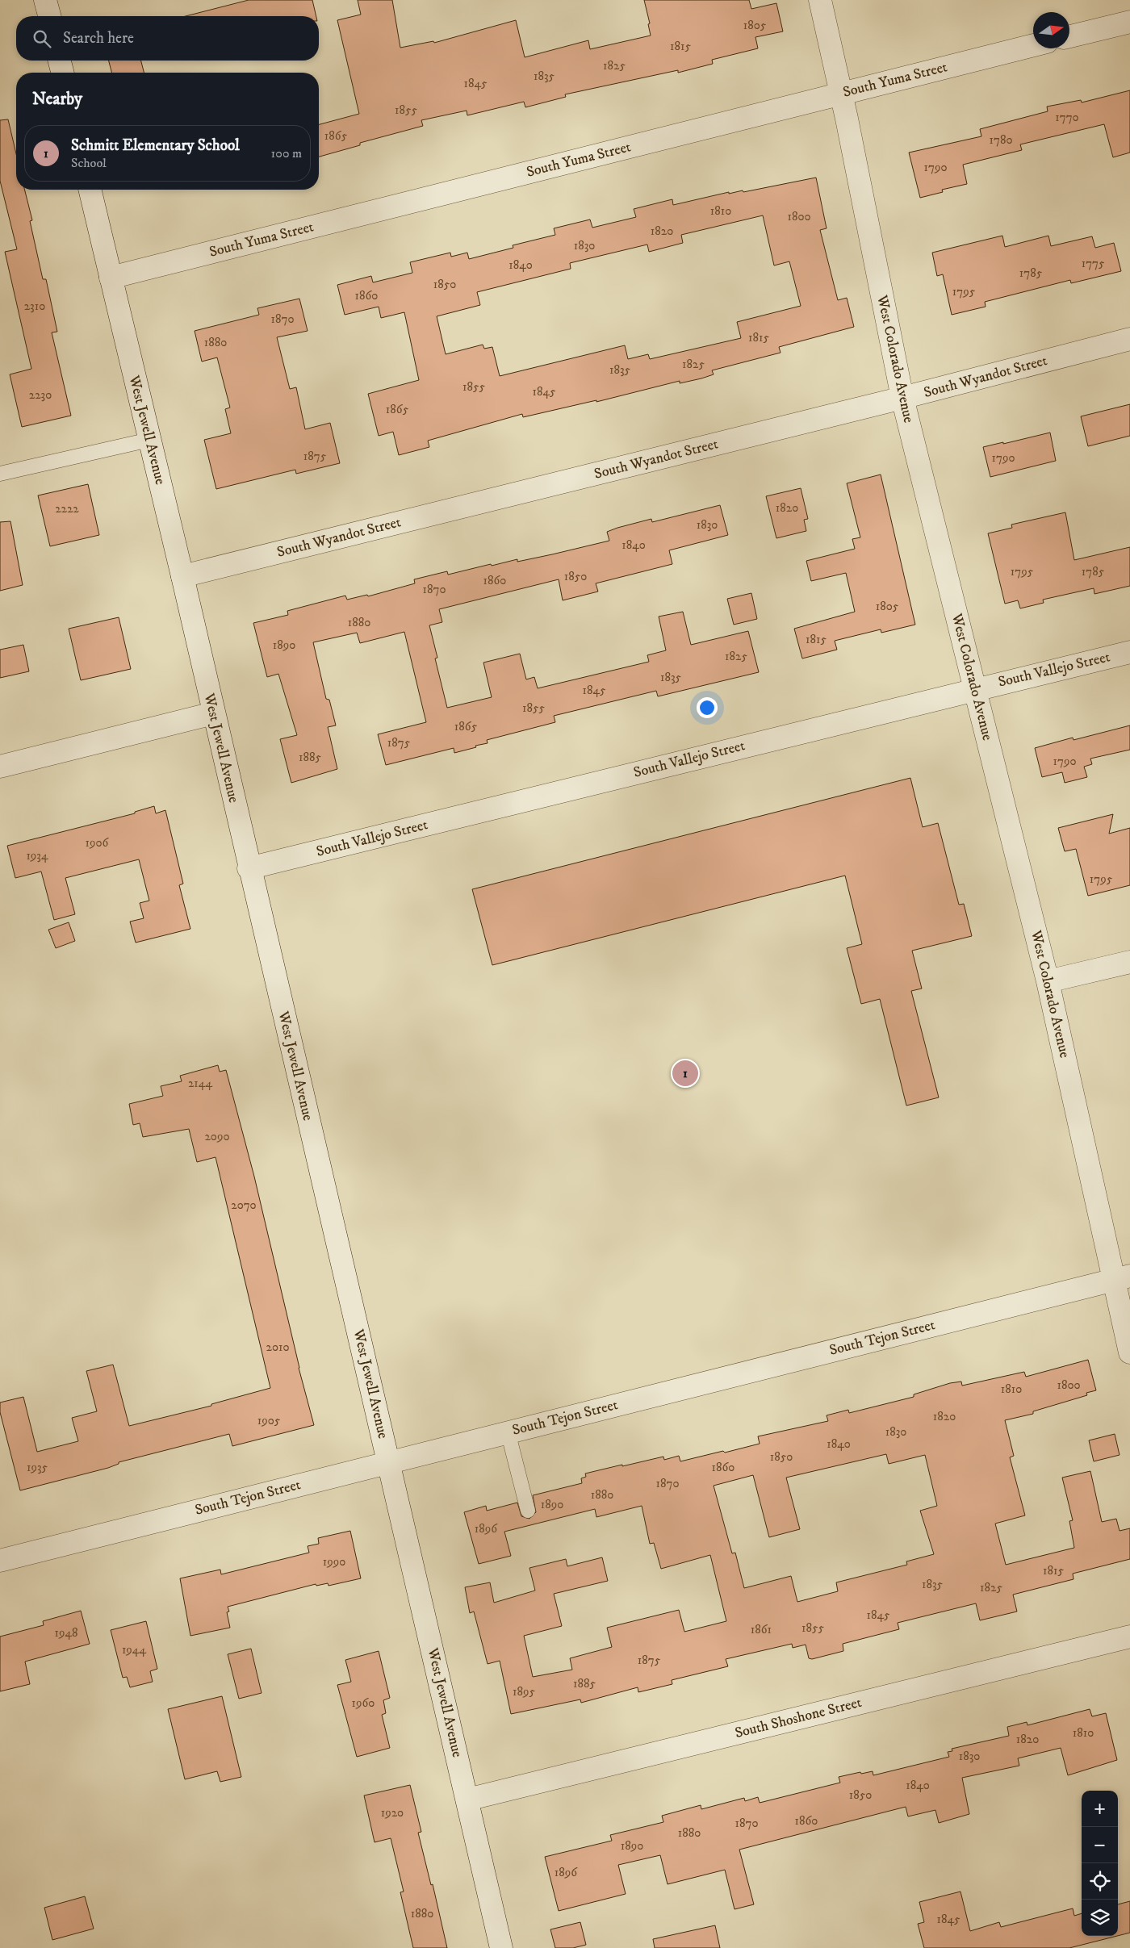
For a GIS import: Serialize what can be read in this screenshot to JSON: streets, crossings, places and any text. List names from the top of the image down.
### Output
{
  "streets": {
    "street": [
      "South Yuma Street",
      "West Colorado Avenue",
      "South Wyandot Street",
      "West Jewell Avenue",
      "South Vallejo Street",
      "South Tejon Street",
      "South Shoshone Street"
    ]
  },
  "crossings": [
    ["South Yuma Street", "West Colorado Avenue"],
    ["South Yuma Street", "West Jewell Avenue"],
    ["West Colorado Avenue", "South Wyandot Street"],
    ["West Colorado Avenue", "South Vallejo Street"],
    ["West Colorado Avenue", "South Tejon Street"],
    ["South Wyandot Street", "West Jewell Avenue"],
    ["West Jewell Avenue", "South Vallejo Street"],
    ["West Jewell Avenue", "South Tejon Street"],
    ["West Jewell Avenue", "South Shoshone Street"]
  ],
  "house_numbers": [
    "1805",
    "1815",
    "1825",
    "1835",
    "1845",
    "1855",
    "1770",
    "1865",
    "1780",
    "1790",
    "1810",
    "1800",
    "1820",
    "1830",
    "1775",
    "1840",
    "1785",
    "1850",
    "1795",
    "1860",
    "2310",
    "1870",
    "1815",
    "1880",
    "1825",
    "1835",
    "1855",
    "1845",
    "2230",
    "1865",
    "1875",
    "1790",
    "1820",
    "2222",
    "1830",
    "1840",
    "1795",
    "1785",
    "1850",
    "1860",
    "1870",
    "1805",
    "1880",
    "1815",
    "1890",
    "1825",
    "1835",
    "1845",
    "1855",
    "1865",
    "1875",
    "1885",
    "1790",
    "1906",
    "1934",
    "1795",
    "2144",
    "2090",
    "2070",
    "2010",
    "1800",
    "1810",
    "1820",
    "1905",
    "1830",
    "1840",
    "1850",
    "1935",
    "1860",
    "1870",
    "1880",
    "1890",
    "1896",
    "1990",
    "1815",
    "1835",
    "1825",
    "1845",
    "1855",
    "1861",
    "1948",
    "1944",
    "1875",
    "1885",
    "1895",
    "1960",
    "1810",
    "1820",
    "1830",
    "1840",
    "1850",
    "1920",
    "1860",
    "1870",
    "1880",
    "1890",
    "1896",
    "1880",
    "1845"
  ],
  "north": "right",
  "page": {
    "search": "Search here",
    "heading": "Nearby",
    "list": [
      {
        "mark": "1",
        "name": "Schmitt Elementary School",
        "note": "School",
        "value": "100 m"
      }
    ],
    "pins": "1",
    "map_buttons": ["+", "−"]
  }
}
